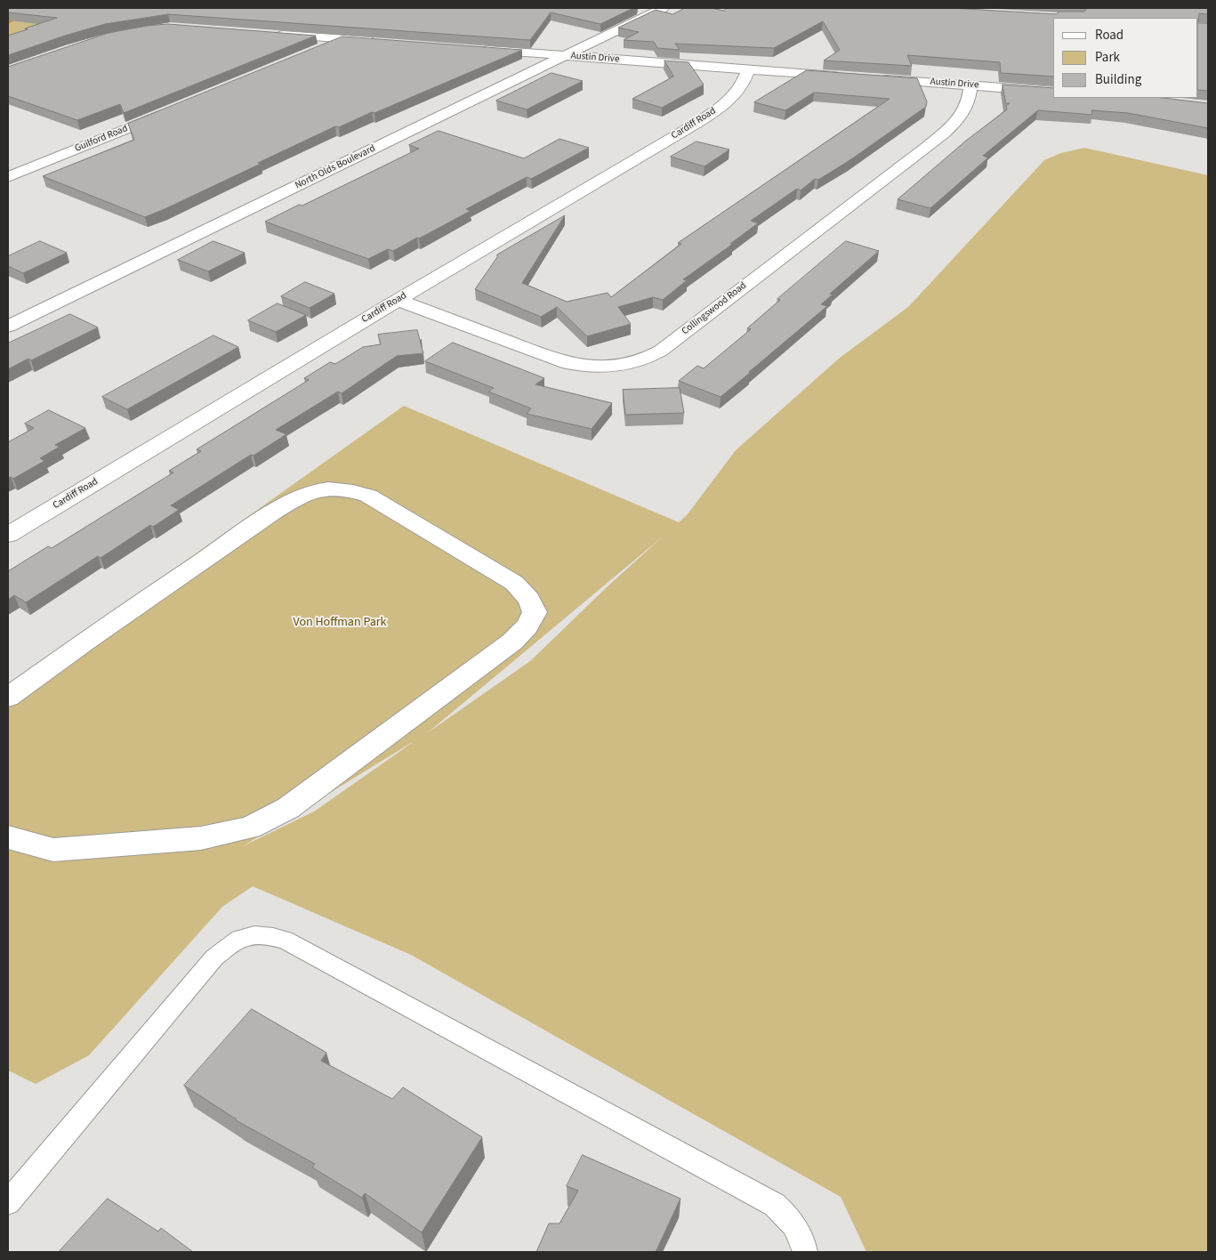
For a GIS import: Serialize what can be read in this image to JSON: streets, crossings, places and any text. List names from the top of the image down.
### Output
{
  "streets": {
    "street": [
      "Austin Drive",
      "Cardiff Road",
      "Guilford Road",
      "North Olds Boulevard",
      "Collingswood Road"
    ]
  },
  "crossings": [
    ["Austin Drive", "Cardiff Road"],
    ["Austin Drive", "North Olds Boulevard"],
    ["Austin Drive", "Collingswood Road"],
    ["Cardiff Road", "Collingswood Road"]
  ],
  "parks": ["Von Hoffman Park"],
  "legend": ["Road", "Park", "Building"]
}
